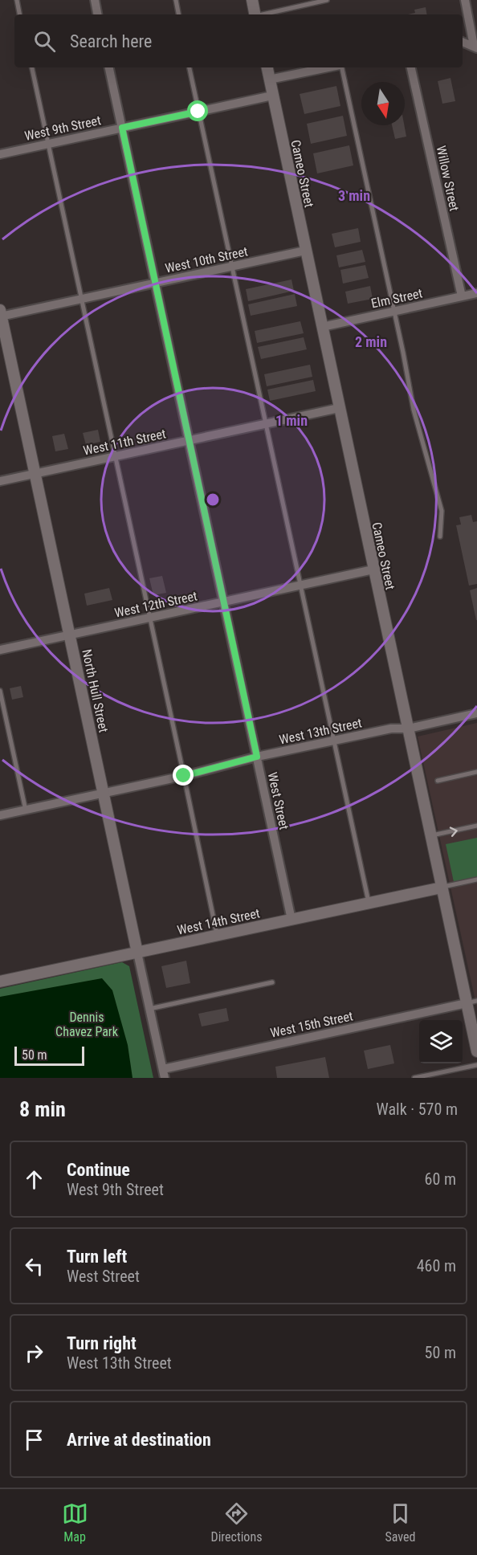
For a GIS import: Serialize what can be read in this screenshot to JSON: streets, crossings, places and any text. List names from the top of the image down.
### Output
{
  "streets": {
    "street": [
      "West 9th Street",
      "Cameo Street",
      "Willow Street",
      "West 10th Street",
      "Elm Street",
      "West 11th Street",
      "West 12th Street",
      "North Hull Street",
      "West 13th Street",
      "West Street",
      "West 14th Street",
      "West 15th Street"
    ]
  },
  "crossings": [
    ["West 9th Street", "Cameo Street"],
    ["West 9th Street", "West Street"],
    ["Cameo Street", "West 10th Street"],
    ["Cameo Street", "Elm Street"],
    ["Cameo Street", "West 11th Street"],
    ["Cameo Street", "West 12th Street"],
    ["Cameo Street", "West 13th Street"],
    ["Cameo Street", "West 14th Street"],
    ["Cameo Street", "West 15th Street"],
    ["Willow Street", "Elm Street"],
    ["West 10th Street", "North Hull Street"],
    ["West 10th Street", "West Street"],
    ["West 11th Street", "North Hull Street"],
    ["West 11th Street", "West Street"],
    ["West 12th Street", "North Hull Street"],
    ["West 12th Street", "West Street"],
    ["North Hull Street", "West 13th Street"],
    ["North Hull Street", "West 14th Street"],
    ["North Hull Street", "West 15th Street"],
    ["West 13th Street", "West Street"],
    ["West Street", "West 14th Street"]
  ],
  "parks": ["Dennis Chavez Park"],
  "scale_bar": "50 m",
  "north": "bottom",
  "page": {
    "search": "Search here",
    "scale": "50 m",
    "heading": ["8 min", "Walk · 570 m"],
    "list": [
      ["Continue", "West 9th Street", "60 m"],
      ["Turn left", "West Street", "460 m"],
      ["Turn right", "West 13th Street", "50 m"],
      "Arrive at destination"
    ],
    "nav": ["Map", "Directions", "Saved"]
  },
  "rings": ["3 min", "2 min", "1 min"]
}
